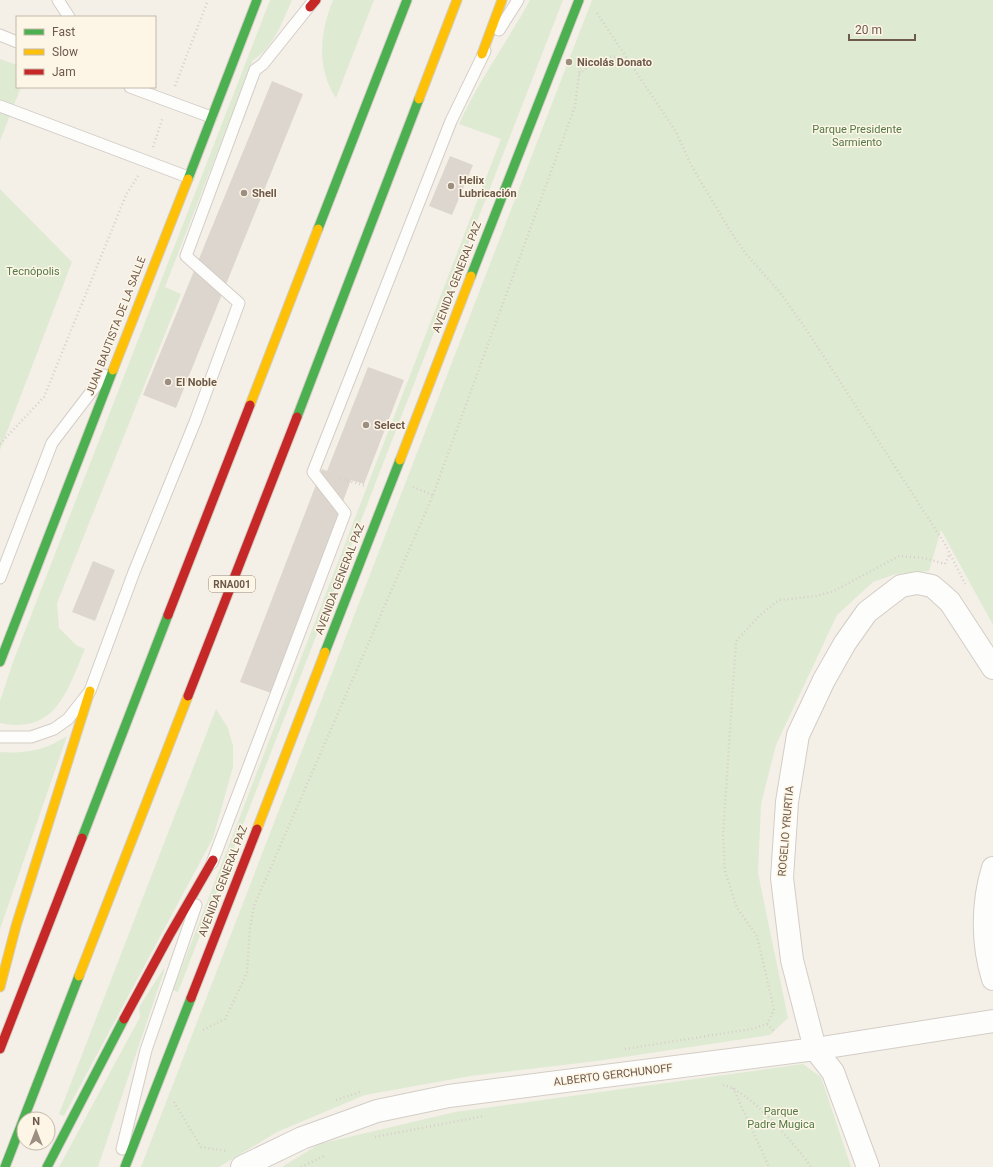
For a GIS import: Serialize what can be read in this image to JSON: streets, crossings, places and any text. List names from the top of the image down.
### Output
{
  "streets": {
    "main road": ["AVENIDA GENERAL PAZ", "JUAN BAUTISTA DE LA SALLE", "RNA001"],
    "street": ["ROGELIO YRURTIA", "ALBERTO GERCHUNOFF"]
  },
  "crossings": [
    ["ROGELIO YRURTIA", "ALBERTO GERCHUNOFF"]
  ],
  "parks": ["Parque Presidente Sarmiento", "Tecnópolis", "Parque Padre Mugica"],
  "places": [
    "Nicolás Donato",
    "Helix Lubricación",
    "Shell",
    "El Noble",
    "Select"
  ],
  "legend": ["Fast", "Slow", "Jam"],
  "scale_bar": "20 m",
  "north": "top"
}
